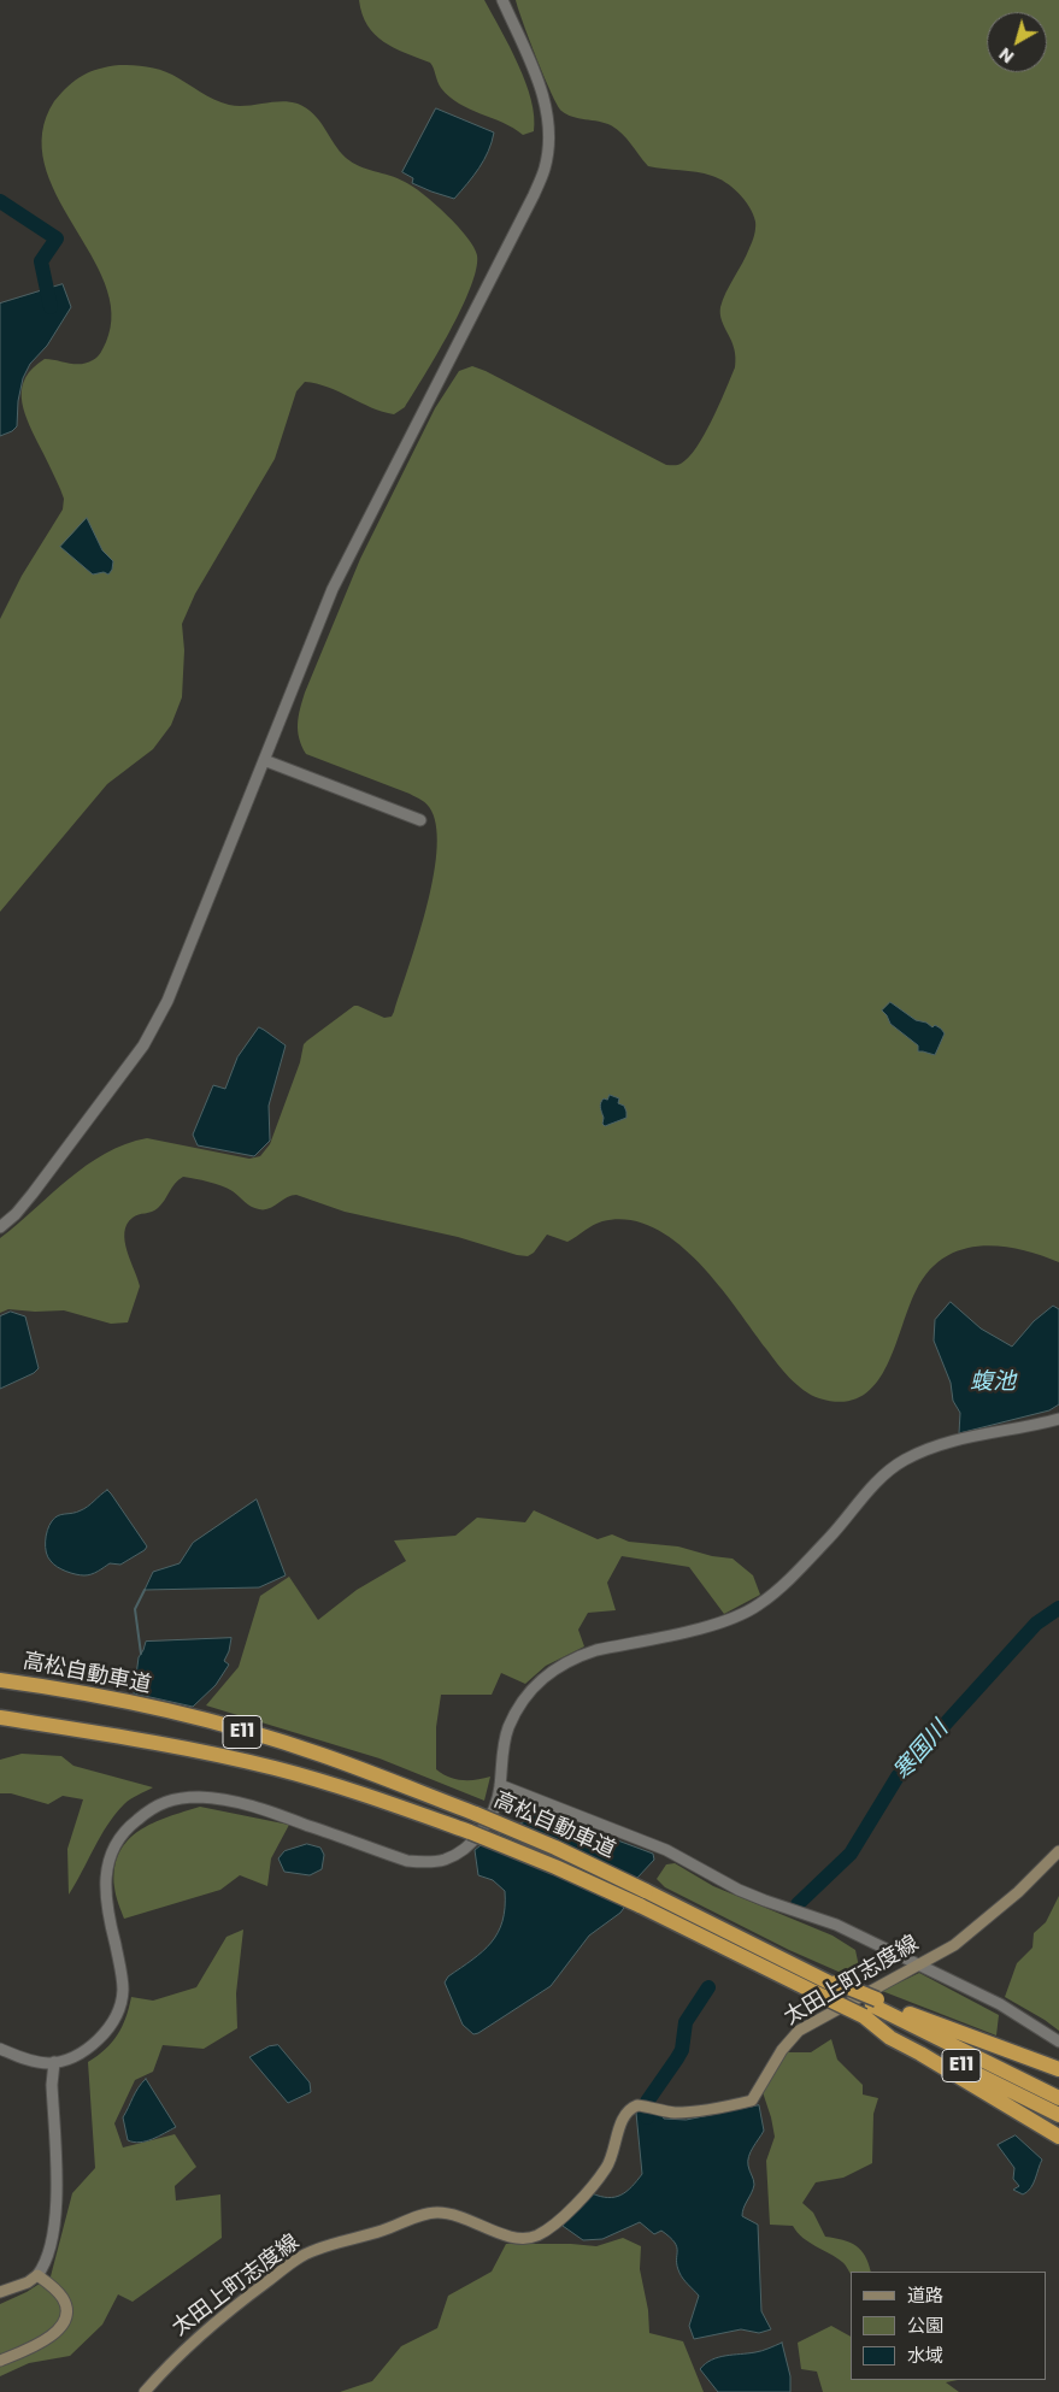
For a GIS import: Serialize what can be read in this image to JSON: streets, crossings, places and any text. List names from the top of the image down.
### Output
{
  "streets": {
    "highway": ["高松自動車道", "E11"],
    "main road": ["太田上町志度線"]
  },
  "water": ["蝮池", "寒国川"],
  "legend": ["道路", "公園", "水域"],
  "north": "bottom left"
}
